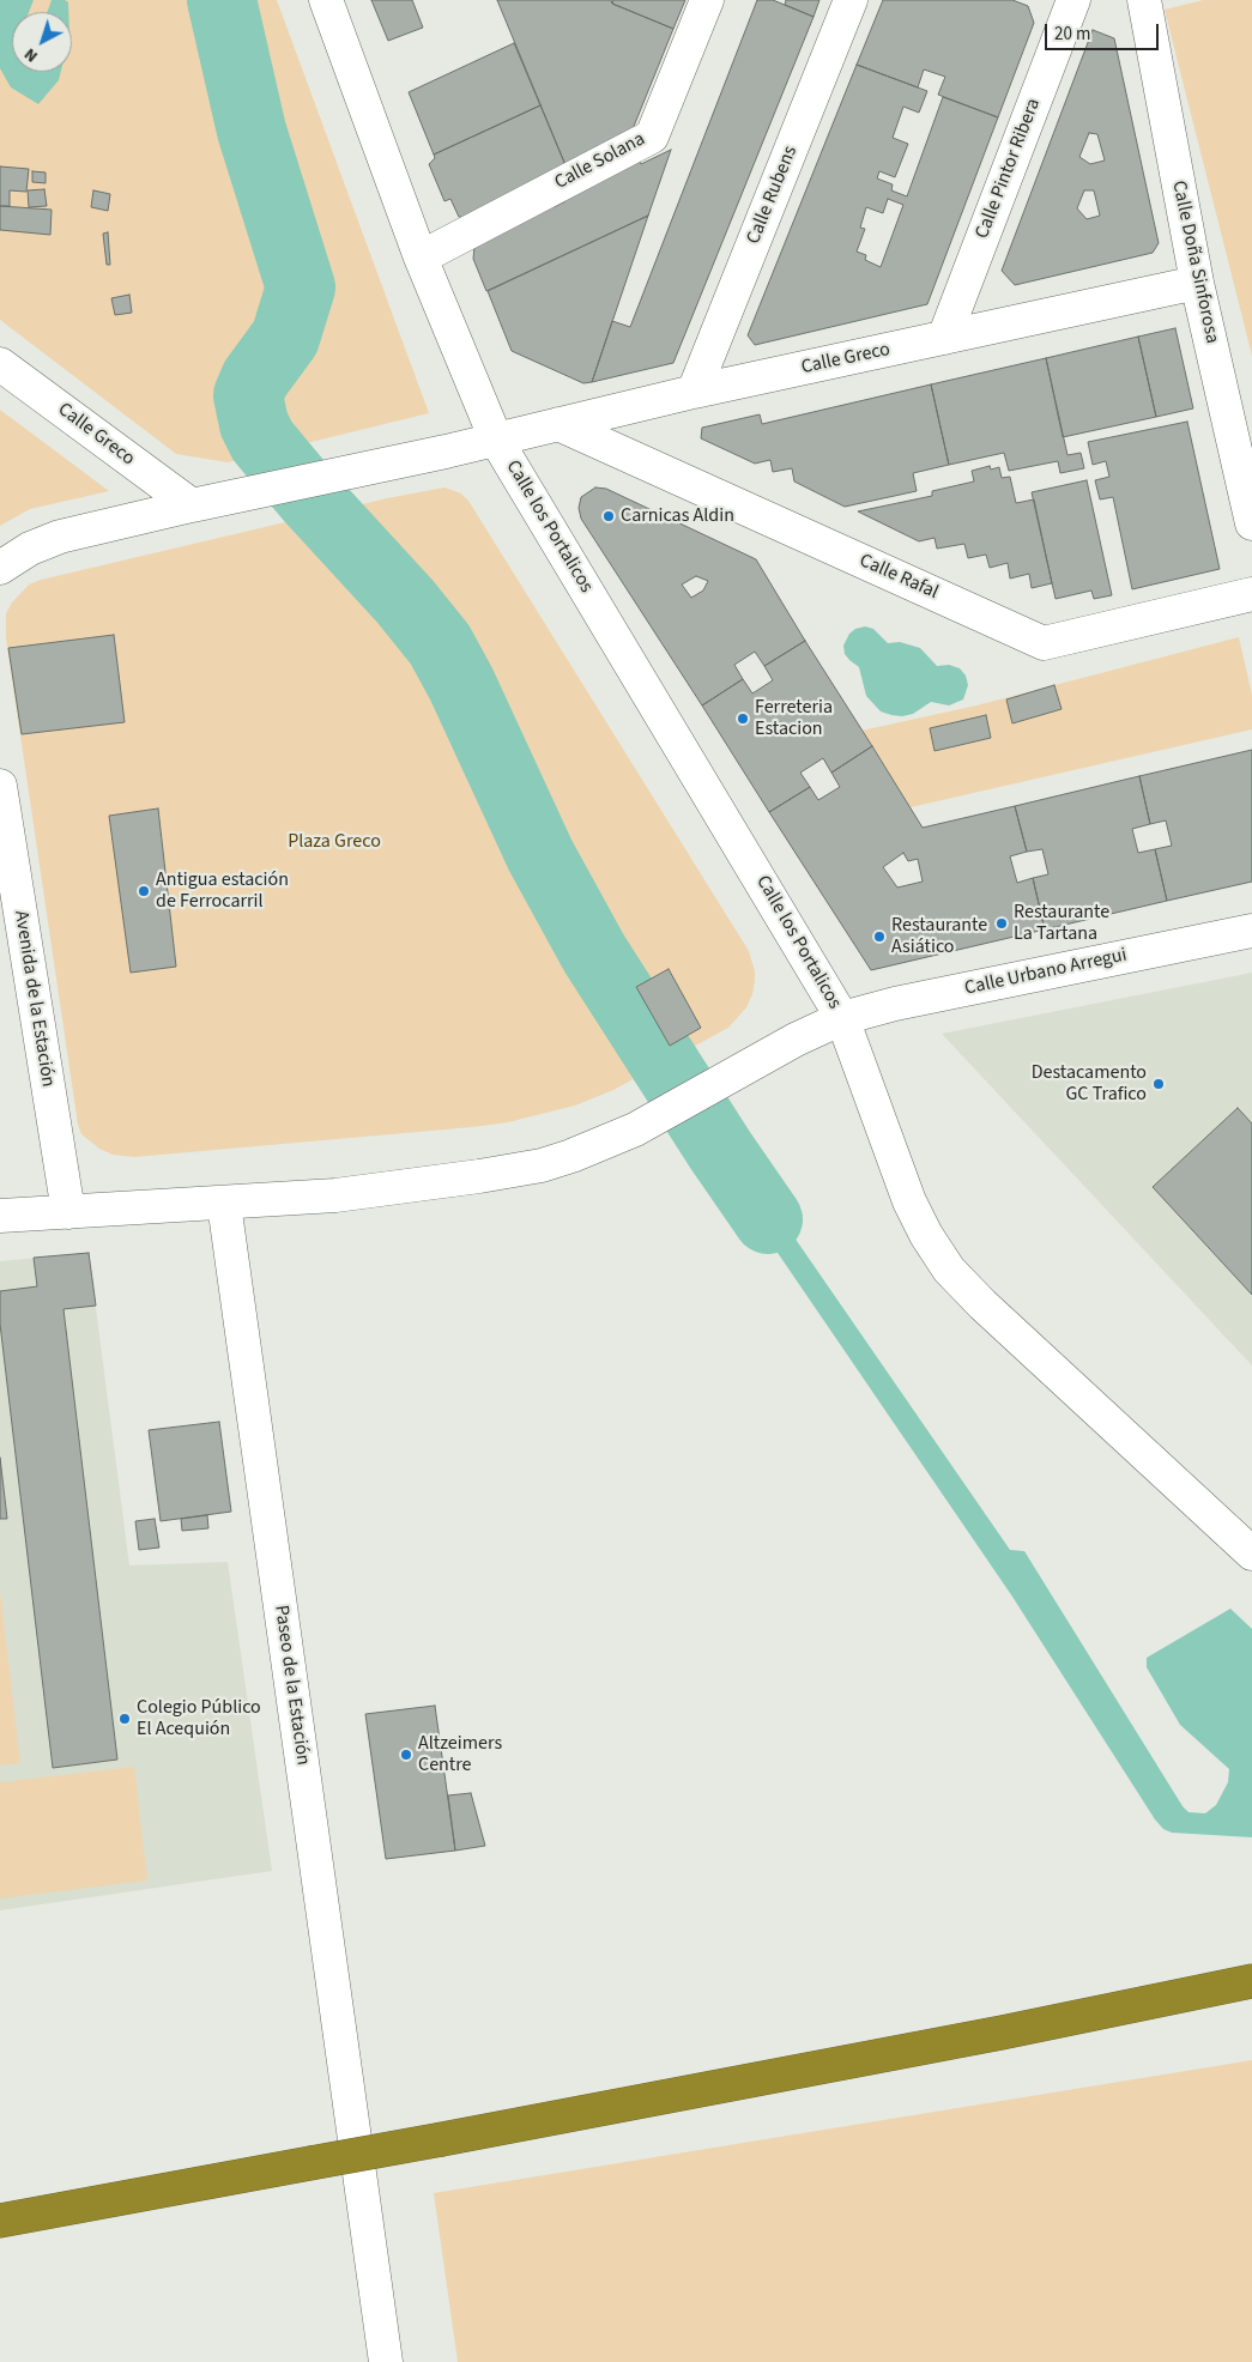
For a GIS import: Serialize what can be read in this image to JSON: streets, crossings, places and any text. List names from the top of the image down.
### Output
{
  "streets": {
    "street": [
      "Calle Solana",
      "Calle Pintor Ribera",
      "Calle Rubens",
      "Calle Doña Sinforosa",
      "Calle Greco",
      "Calle los Portalicos",
      "Calle Rafal",
      "Calle Urbano Arregui",
      "Avenida de la Estación",
      "Paseo de la Estación"
    ]
  },
  "crossings": [
    ["Calle Solana", "Calle los Portalicos"],
    ["Calle Pintor Ribera", "Calle Greco"],
    ["Calle Rubens", "Calle Greco"],
    ["Calle Doña Sinforosa", "Calle Greco"],
    ["Calle Greco", "Calle los Portalicos"],
    ["Calle Greco", "Calle Rafal"],
    ["Calle los Portalicos", "Calle Urbano Arregui"],
    ["Calle Urbano Arregui", "Paseo de la Estación"]
  ],
  "parks": ["Plaza Greco"],
  "places": [
    "Carnicas Aldin",
    "Ferreteria Estacion",
    "Antigua estación de Ferrocarril",
    "Restaurante La Tartana",
    "Restaurante Asiático",
    "Destacamento GC Trafico",
    "Colegio Público El Acequión",
    "Altzeimers Centre"
  ],
  "scale_bar": "20 m",
  "north": "bottom left"
}
